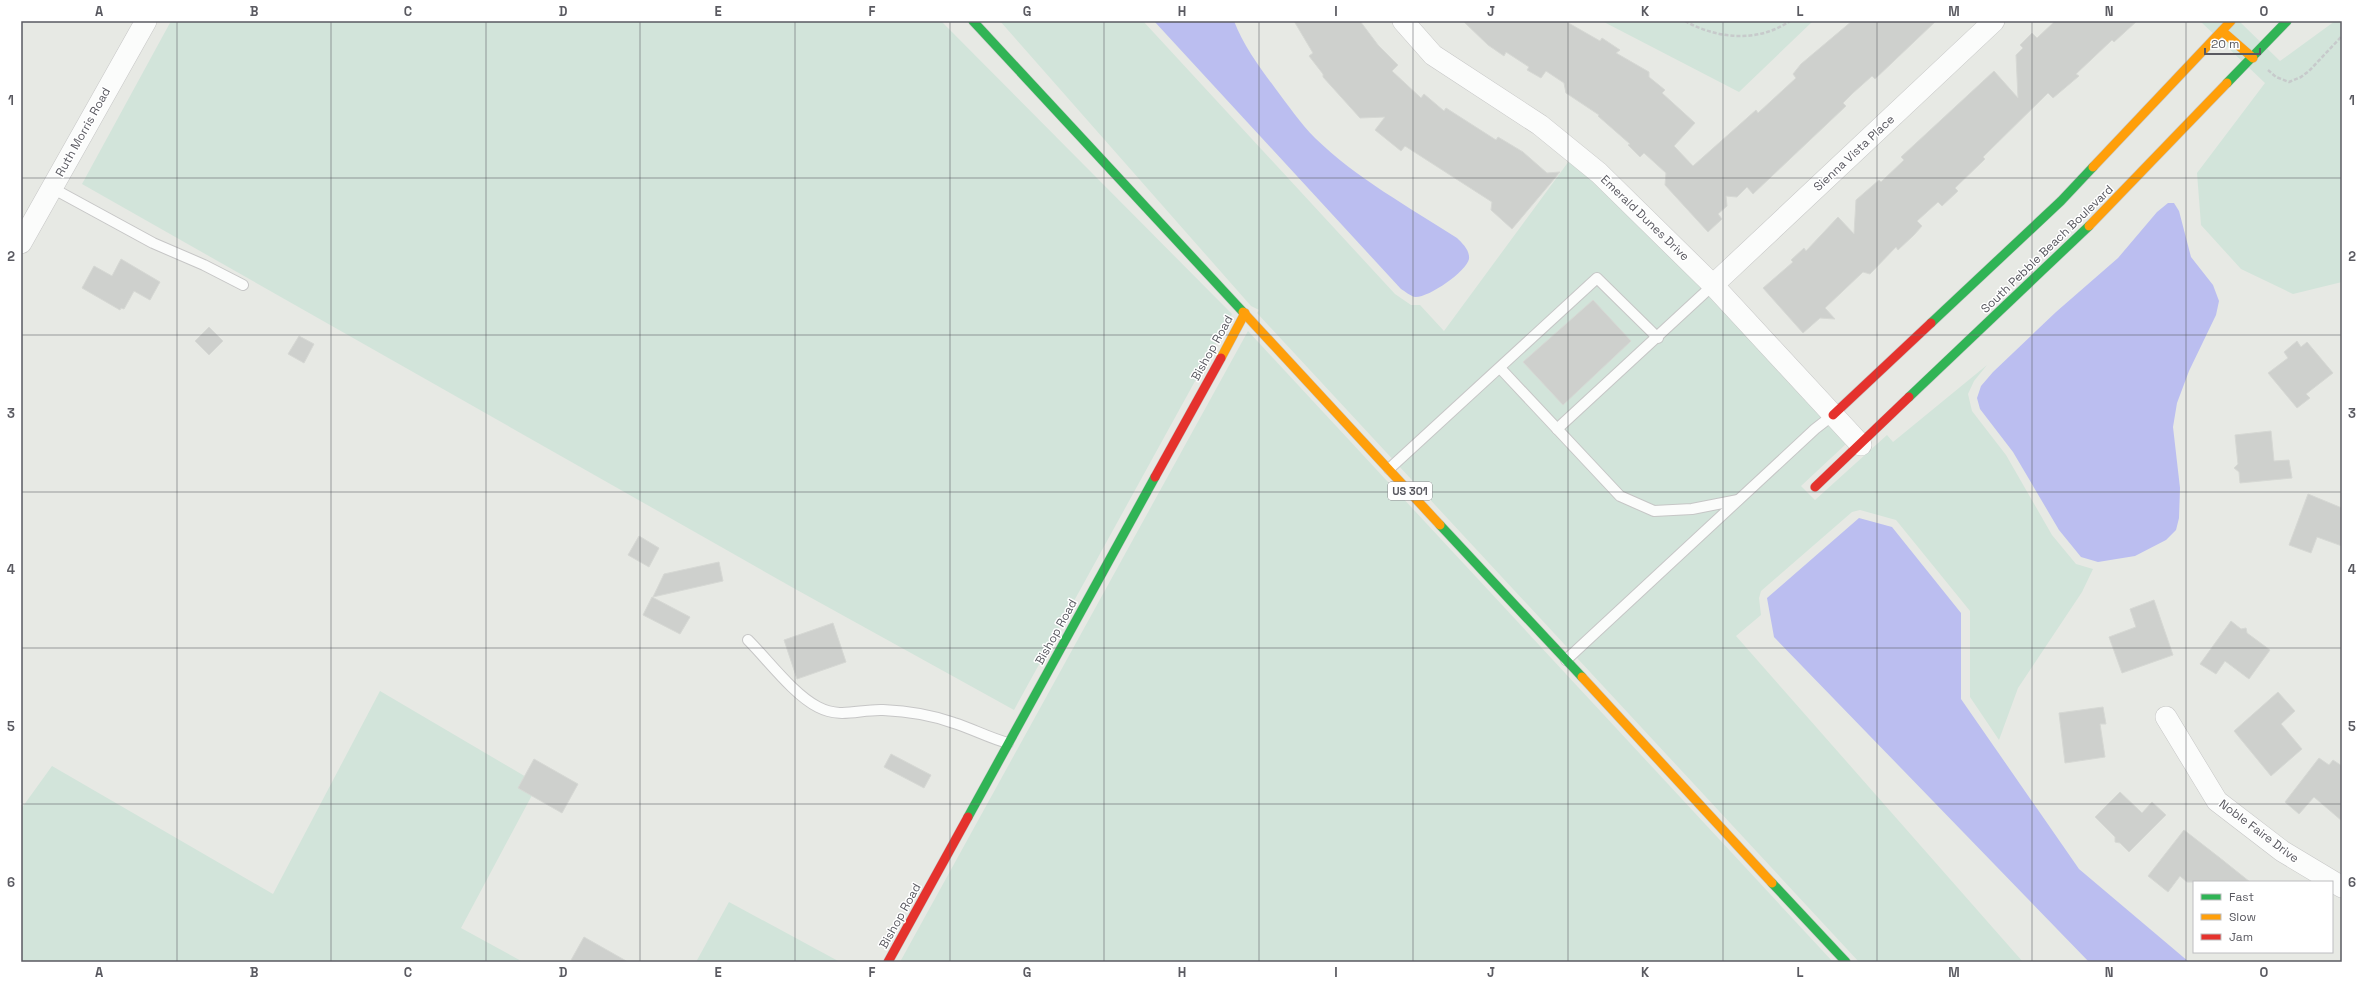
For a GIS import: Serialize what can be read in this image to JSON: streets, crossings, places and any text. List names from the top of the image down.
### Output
{
  "streets": {
    "street": [
      "Ruth Morris Road",
      "Sienna Vista Place",
      "Emerald Dunes Drive",
      "South Pebble Beach Boulevard",
      "Bishop Road",
      "US 301",
      "Noble Faire Drive"
    ]
  },
  "crossings": [
    ["Sienna Vista Place", "Emerald Dunes Drive"],
    ["Emerald Dunes Drive", "South Pebble Beach Boulevard"],
    ["Bishop Road", "US 301"]
  ],
  "legend": ["Fast", "Slow", "Jam"],
  "scale_bar": "20 m",
  "grid": {
    "columns": [
      "A",
      "B",
      "C",
      "D",
      "E",
      "F",
      "G",
      "H",
      "I",
      "J",
      "K",
      "L",
      "M",
      "N",
      "O"
    ],
    "rows": [
      "1",
      "2",
      "3",
      "4",
      "5",
      "6"
    ]
  }
}
